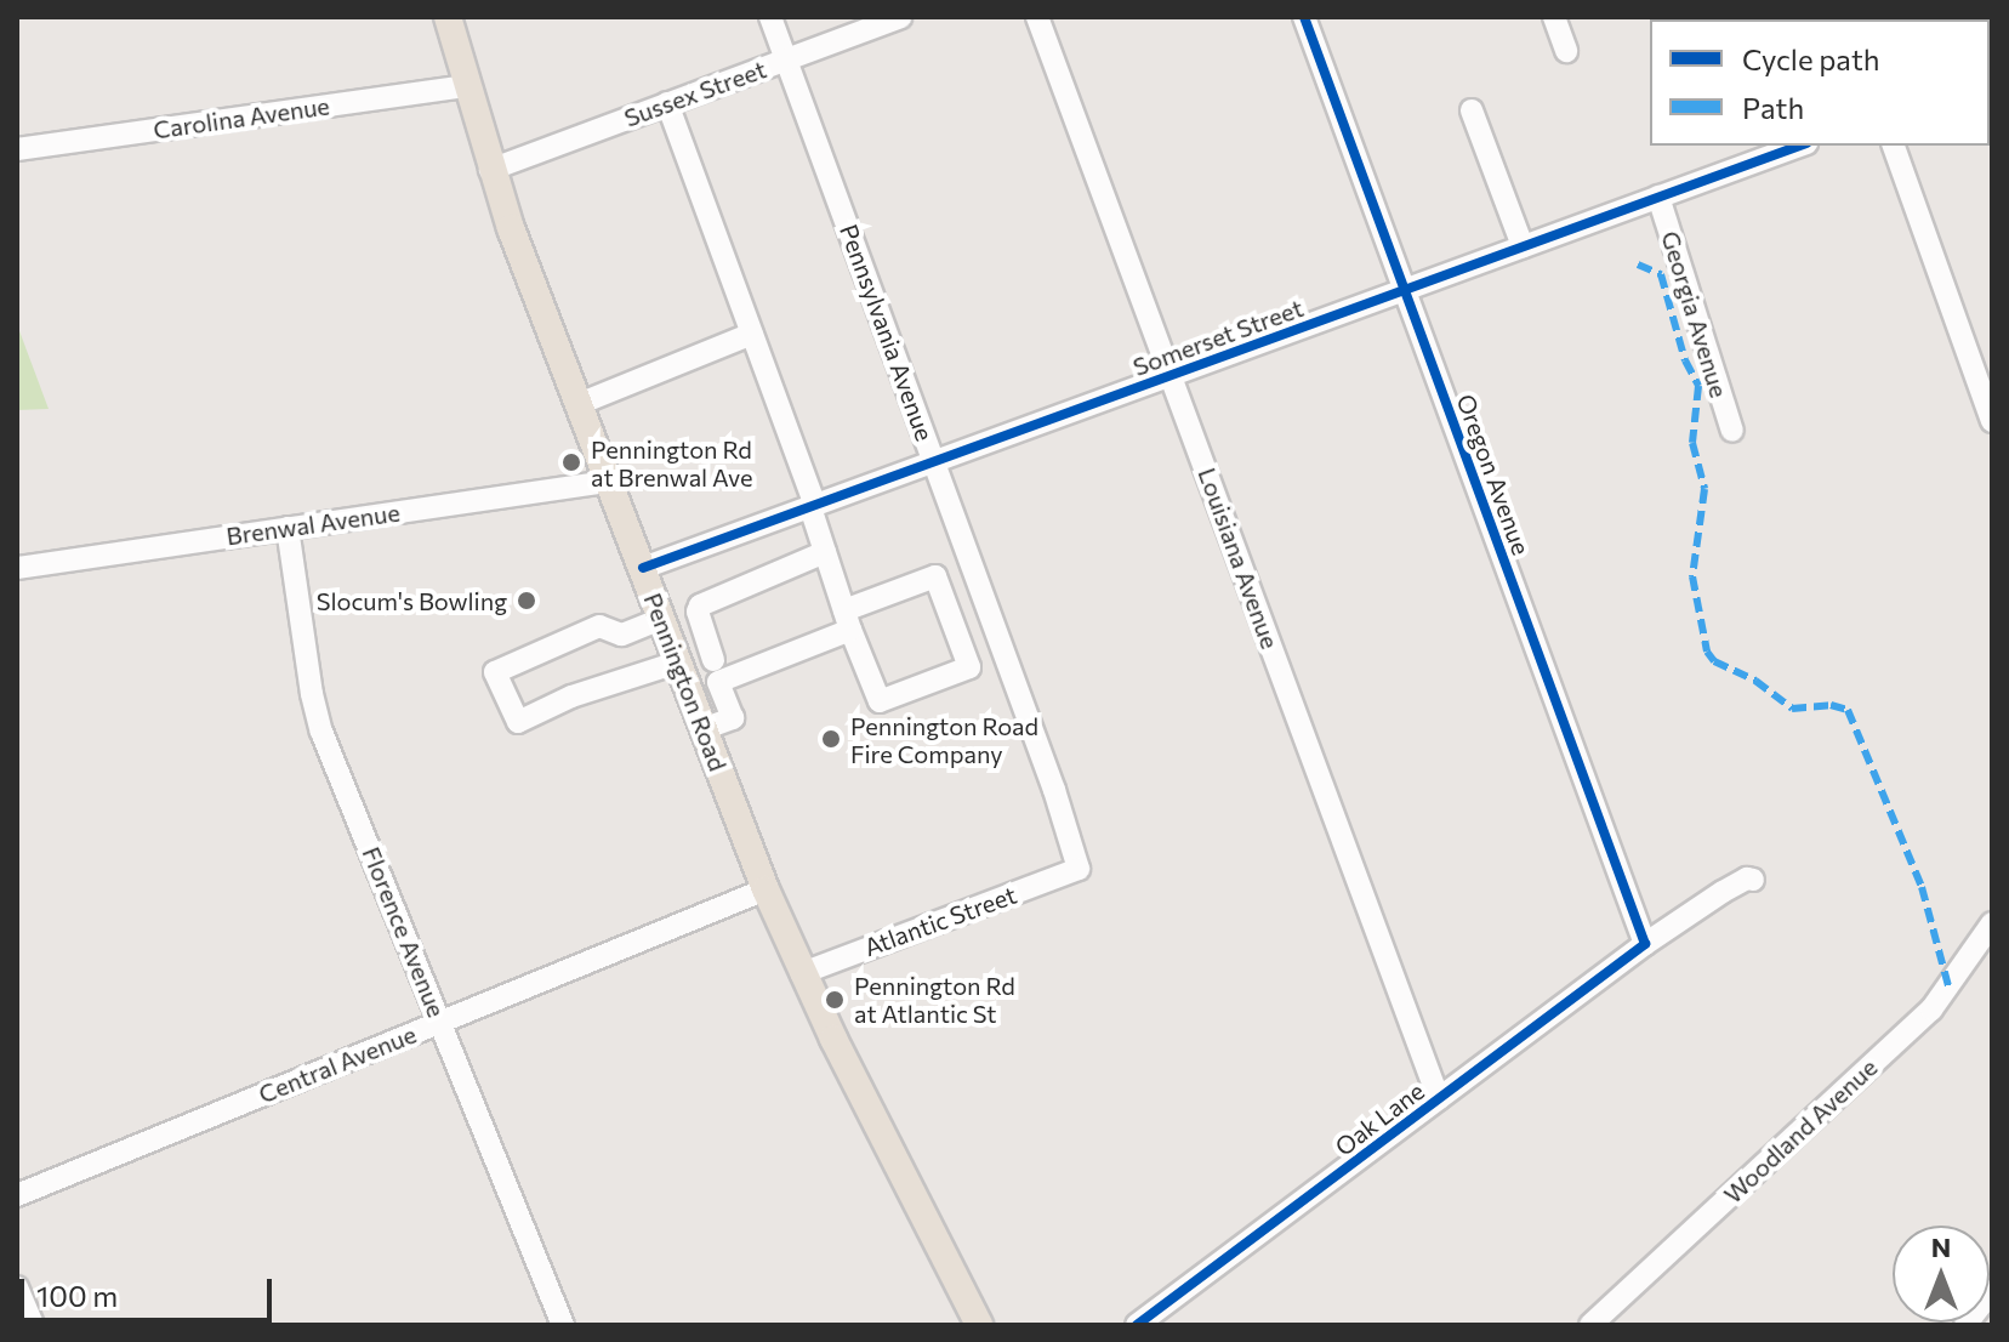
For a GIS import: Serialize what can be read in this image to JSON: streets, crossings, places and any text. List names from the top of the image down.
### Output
{
  "streets": {
    "main road": ["Pennington Road"],
    "street": [
      "Sussex Street",
      "Carolina Avenue",
      "Georgia Avenue",
      "Pennsylvania Avenue",
      "Somerset Street",
      "Oregon Avenue",
      "Brenwal Avenue",
      "Louisiana Avenue",
      "Atlantic Street",
      "Florence Avenue",
      "Central Avenue",
      "Oak Lane",
      "Woodland Avenue"
    ]
  },
  "crossings": [
    ["Sussex Street", "Pennsylvania Avenue"],
    ["Sussex Street", "Pennington Road"],
    ["Carolina Avenue", "Pennington Road"],
    ["Georgia Avenue", "Somerset Street"],
    ["Pennsylvania Avenue", "Somerset Street"],
    ["Pennsylvania Avenue", "Atlantic Street"],
    ["Somerset Street", "Oregon Avenue"],
    ["Somerset Street", "Louisiana Avenue"],
    ["Somerset Street", "Pennington Road"],
    ["Oregon Avenue", "Oak Lane"],
    ["Brenwal Avenue", "Pennington Road"],
    ["Brenwal Avenue", "Florence Avenue"],
    ["Louisiana Avenue", "Oak Lane"],
    ["Pennington Road", "Atlantic Street"],
    ["Pennington Road", "Central Avenue"],
    ["Florence Avenue", "Central Avenue"]
  ],
  "places": [
    "Pennington Rd at Brenwal Ave",
    "Slocum's Bowling",
    "Pennington Road Fire Company",
    "Pennington Rd at Atlantic St"
  ],
  "legend": ["Cycle path", "Path"],
  "scale_bar": "100 m",
  "north": "top"
}
